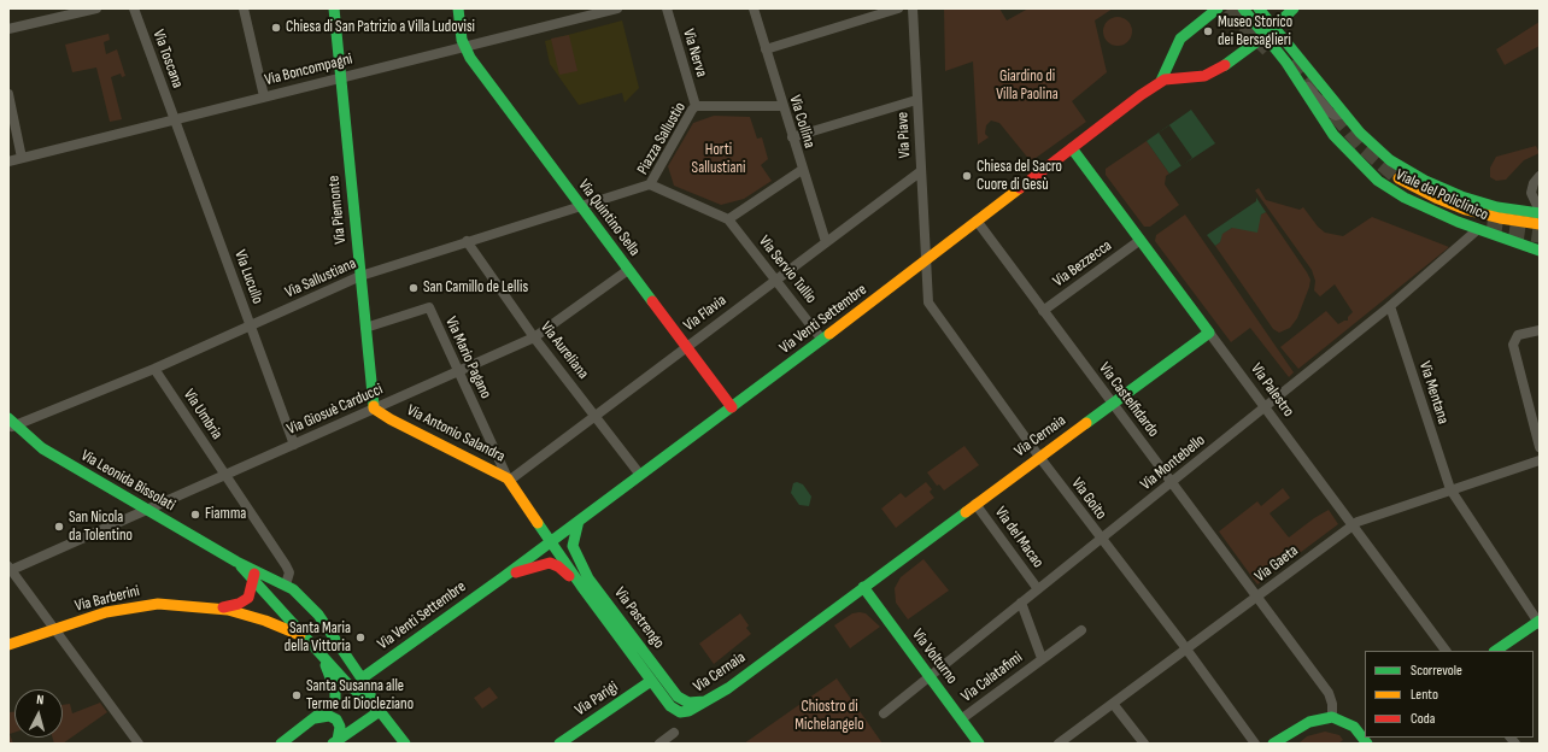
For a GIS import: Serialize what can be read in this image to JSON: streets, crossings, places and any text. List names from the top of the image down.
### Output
{
  "streets": {
    "main road": [
      "Viale del Policlinico",
      "Via Piemonte",
      "Via Quintino Sella",
      "Via Venti Settembre",
      "Via Palestro",
      "Via Antonio Salandra",
      "Via Cernaia",
      "Via Leonida Bissolati",
      "Via Barberini",
      "Via Pastrengo",
      "Via Volturno",
      "Via Parigi"
    ],
    "street": [
      "Via Nerva",
      "Via Toscana",
      "Via Boncompagni",
      "Via Collina",
      "Via Piave",
      "Piazza Sallustio",
      "Via Bezzecca",
      "Via Servio Tullio",
      "Via Lucullo",
      "Via Sallustiana",
      "Via Flavia",
      "Via Aureliana",
      "Via Mario Pagano",
      "Via Mentana",
      "Via Castelfidardo",
      "Via Giosuè Carducci",
      "Via Umbria",
      "Via Montebello",
      "Via Goito",
      "Via del Macao",
      "Via Gaeta",
      "Via Calatafimi"
    ]
  },
  "crossings": [
    ["Via Nerva", "Piazza Sallustio"],
    ["Via Toscana", "Via Boncompagni"],
    ["Via Toscana", "Via Lucullo"],
    ["Via Boncompagni", "Via Piemonte"],
    ["Via Boncompagni", "Via Quintino Sella"],
    ["Via Boncompagni", "Via Lucullo"],
    ["Via Collina", "Piazza Sallustio"],
    ["Via Collina", "Via Flavia"],
    ["Via Piave", "Via Flavia"],
    ["Via Piave", "Via Venti Settembre"],
    ["Via Piave", "Via Goito"],
    ["Piazza Sallustio", "Via Servio Tullio"],
    ["Piazza Sallustio", "Via Sallustiana"],
    ["Viale del Policlinico", "Via Venti Settembre"],
    ["Viale del Policlinico", "Via Montebello"],
    ["Via Piemonte", "Via Sallustiana"],
    ["Via Piemonte", "Via Mario Pagano"],
    ["Via Piemonte", "Via Giosuè Carducci"],
    ["Via Piemonte", "Via Antonio Salandra"],
    ["Via Quintino Sella", "Via Sallustiana"],
    ["Via Quintino Sella", "Via Flavia"],
    ["Via Quintino Sella", "Via Venti Settembre"],
    ["Via Quintino Sella", "Via Giosuè Carducci"],
    ["Via Bezzecca", "Via Palestro"],
    ["Via Bezzecca", "Via Castelfidardo"],
    ["Via Servio Tullio", "Via Flavia"],
    ["Via Servio Tullio", "Via Venti Settembre"],
    ["Via Lucullo", "Via Sallustiana"],
    ["Via Lucullo", "Via Giosuè Carducci"],
    ["Via Sallustiana", "Via Aureliana"],
    ["Via Sallustiana", "Via Umbria"],
    ["Via Sallustiana", "Via Leonida Bissolati"],
    ["Via Flavia", "Via Aureliana"],
    ["Via Flavia", "Via Mario Pagano"],
    ["Via Flavia", "Via Antonio Salandra"],
    ["Via Venti Settembre", "Via Aureliana"],
    ["Via Venti Settembre", "Via Palestro"],
    ["Via Venti Settembre", "Via Castelfidardo"],
    ["Via Venti Settembre", "Via Antonio Salandra"],
    ["Via Venti Settembre", "Via Goito"],
    ["Via Venti Settembre", "Via Pastrengo"],
    ["Via Aureliana", "Via Giosuè Carducci"],
    ["Via Mario Pagano", "Via Giosuè Carducci"],
    ["Via Mario Pagano", "Via Antonio Salandra"],
    ["Via Palestro", "Via Cernaia"],
    ["Via Palestro", "Via Montebello"],
    ["Via Palestro", "Via Gaeta"],
    ["Via Mentana", "Via Montebello"],
    ["Via Mentana", "Via Gaeta"],
    ["Via Castelfidardo", "Via Cernaia"],
    ["Via Castelfidardo", "Via Montebello"],
    ["Via Castelfidardo", "Via Gaeta"],
    ["Via Giosuè Carducci", "Via Umbria"],
    ["Via Giosuè Carducci", "Via Antonio Salandra"],
    ["Via Giosuè Carducci", "Via Leonida Bissolati"],
    ["Via Antonio Salandra", "Via Pastrengo"],
    ["Via Cernaia", "Via Goito"],
    ["Via Cernaia", "Via del Macao"],
    ["Via Cernaia", "Via Pastrengo"],
    ["Via Cernaia", "Via Volturno"],
    ["Via Montebello", "Via Goito"],
    ["Via Montebello", "Via del Macao"],
    ["Via Montebello", "Via Volturno"],
    ["Via Montebello", "Via Calatafimi"],
    ["Via Goito", "Via Gaeta"],
    ["Via Pastrengo", "Via Parigi"],
    ["Via Volturno", "Via Calatafimi"]
  ],
  "parks": ["Giardino di Villa Paolina", "Horti Sallustiani", "Chiostro di Michelangelo"],
  "places": [
    "Chiesa di San Patrizio a Villa Ludovisi",
    "Museo Storico dei Bersaglieri",
    "Chiesa del Sacro Cuore di Gesù",
    "San Camillo de Lellis",
    "Fiamma",
    "San Nicola da Tolentino",
    "Santa Maria della Vittoria",
    "Santa Susanna alle Terme di Diocleziano"
  ],
  "legend": ["Scorrevole", "Lento", "Coda"],
  "north": "top"
}
